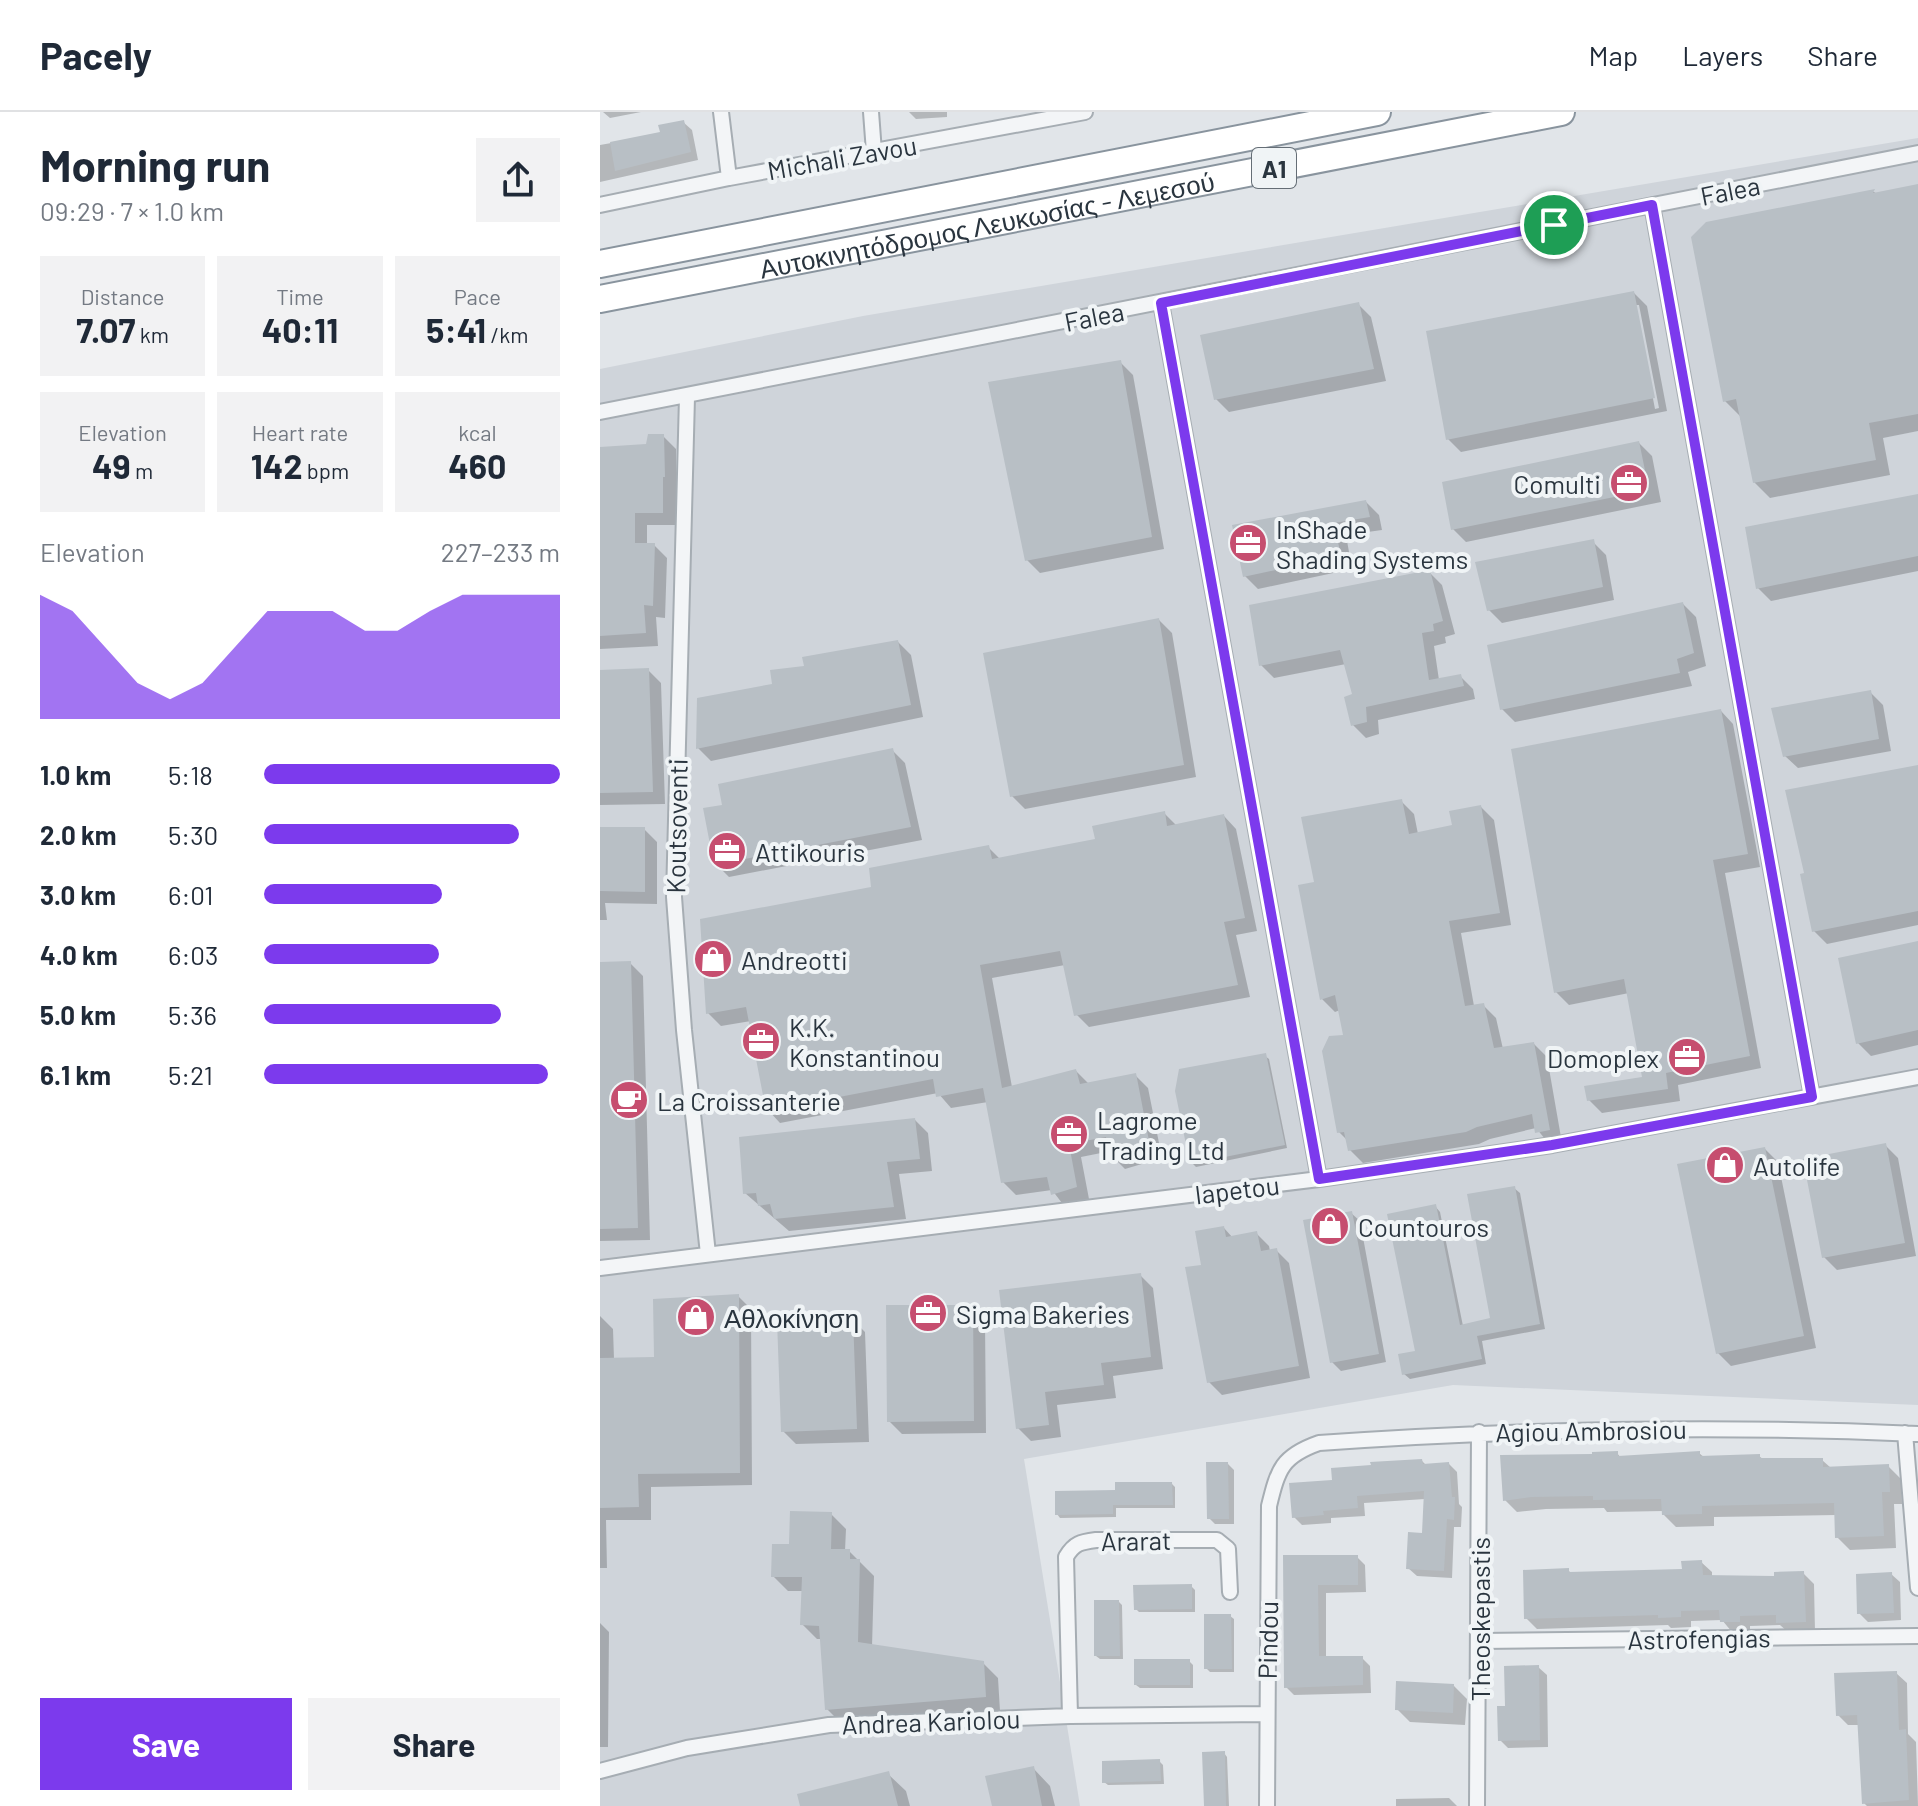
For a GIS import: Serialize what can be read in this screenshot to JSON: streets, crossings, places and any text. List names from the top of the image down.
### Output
{
  "streets": {
    "highway": ["A1", "Αυτοκινητόδρομος Λευκωσίας - Λεμεσού"],
    "street": [
      "Michali Zavou",
      "Falea",
      "Koutsoventi",
      "Iapetou",
      "Agiou Ambrosiou",
      "Ararat",
      "Theoskepastis",
      "Astrofengias",
      "Pindou",
      "Andrea Kariolou"
    ]
  },
  "crossings": [
    ["Falea", "Koutsoventi"],
    ["Koutsoventi", "Iapetou"],
    ["Agiou Ambrosiou", "Theoskepastis"],
    ["Agiou Ambrosiou", "Pindou"],
    ["Ararat", "Andrea Kariolou"],
    ["Theoskepastis", "Astrofengias"],
    ["Pindou", "Andrea Kariolou"]
  ],
  "places": {
    "office": [
      "Comulti",
      "InShade Shading Systems",
      "Attikouris",
      "K.K. Konstantinou",
      "Domoplex",
      "Lagrome Trading Ltd",
      "Sigma Bakeries"
    ],
    "shop": [
      "Andreotti",
      "Autolife",
      "Countouros",
      "Αθλοκίνηση"
    ],
    "cafe": ["La Croissanterie"]
  },
  "page": {
    "header": "Pacely",
    "nav": ["Map", "Layers", "Share"],
    "heading": ["Morning run", "09:29 · 7 × 1.0 km"],
    "stats": [
      ["Distance", "7.07 km"],
      ["Time", "40:11"],
      ["Pace", "5:41 /km"],
      ["Elevation", "49 m"],
      ["Heart rate", "142 bpm"],
      ["kcal", "460"]
    ],
    "chart": ["Elevation", "227–233 m"],
    "list": [
      {
        "name": "1.0 km",
        "note": "5:18"
      },
      {
        "name": "2.0 km",
        "note": "5:30"
      },
      {
        "name": "3.0 km",
        "note": "6:01"
      },
      {
        "name": "4.0 km",
        "note": "6:03"
      },
      {
        "name": "5.0 km",
        "note": "5:36"
      },
      {
        "name": "6.1 km",
        "note": "5:21"
      }
    ],
    "buttons": ["Save", "Share"]
  }
}
